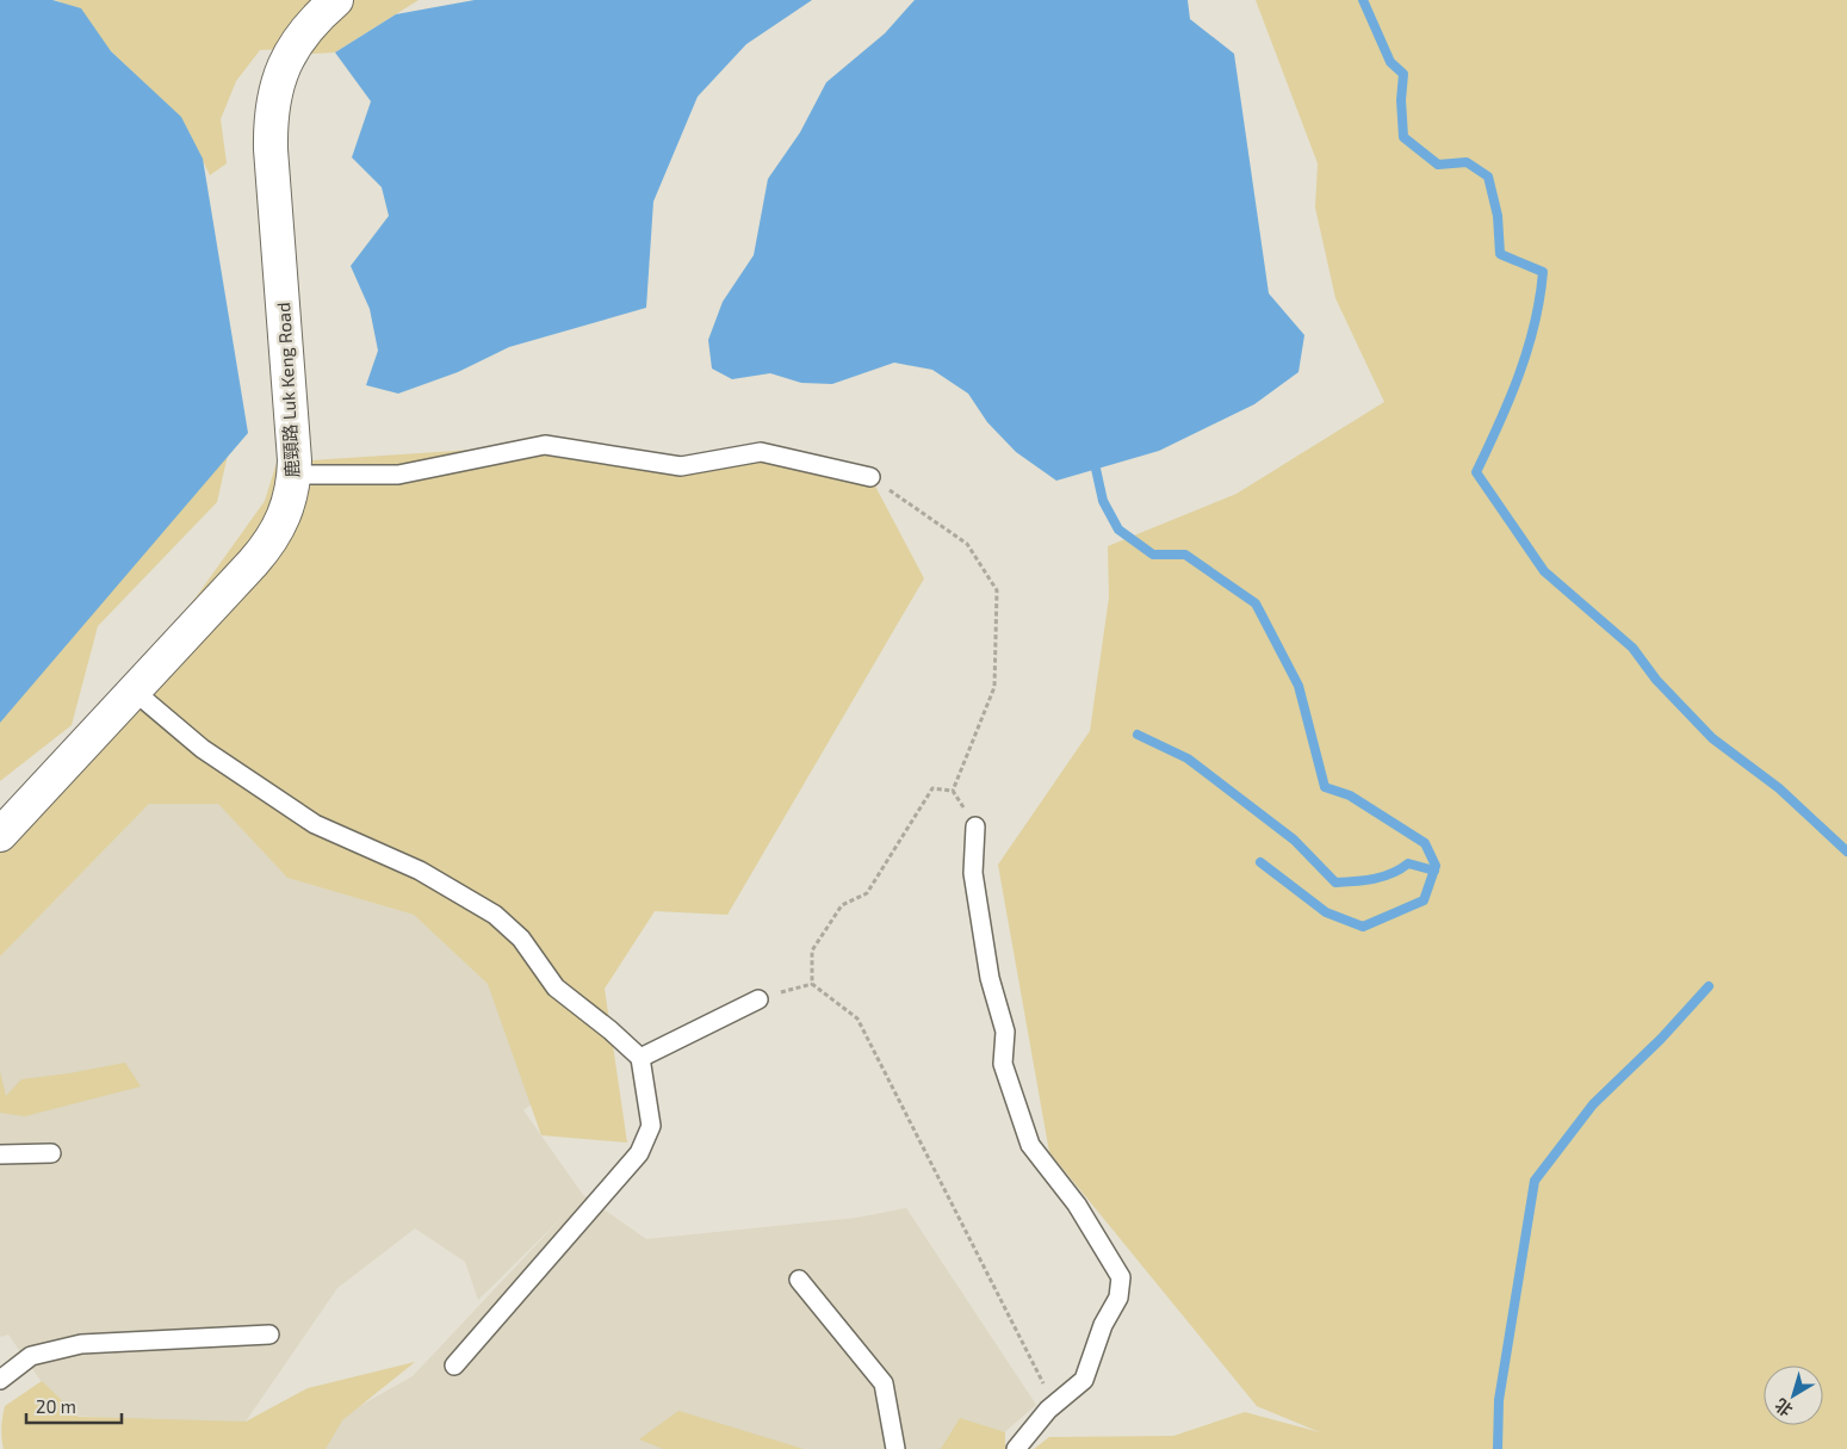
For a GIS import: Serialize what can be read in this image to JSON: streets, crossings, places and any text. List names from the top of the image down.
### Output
{
  "streets": {
    "street": ["鹿頸路 Luk Keng Road"]
  },
  "scale_bar": "20 m",
  "north": "bottom left"
}
